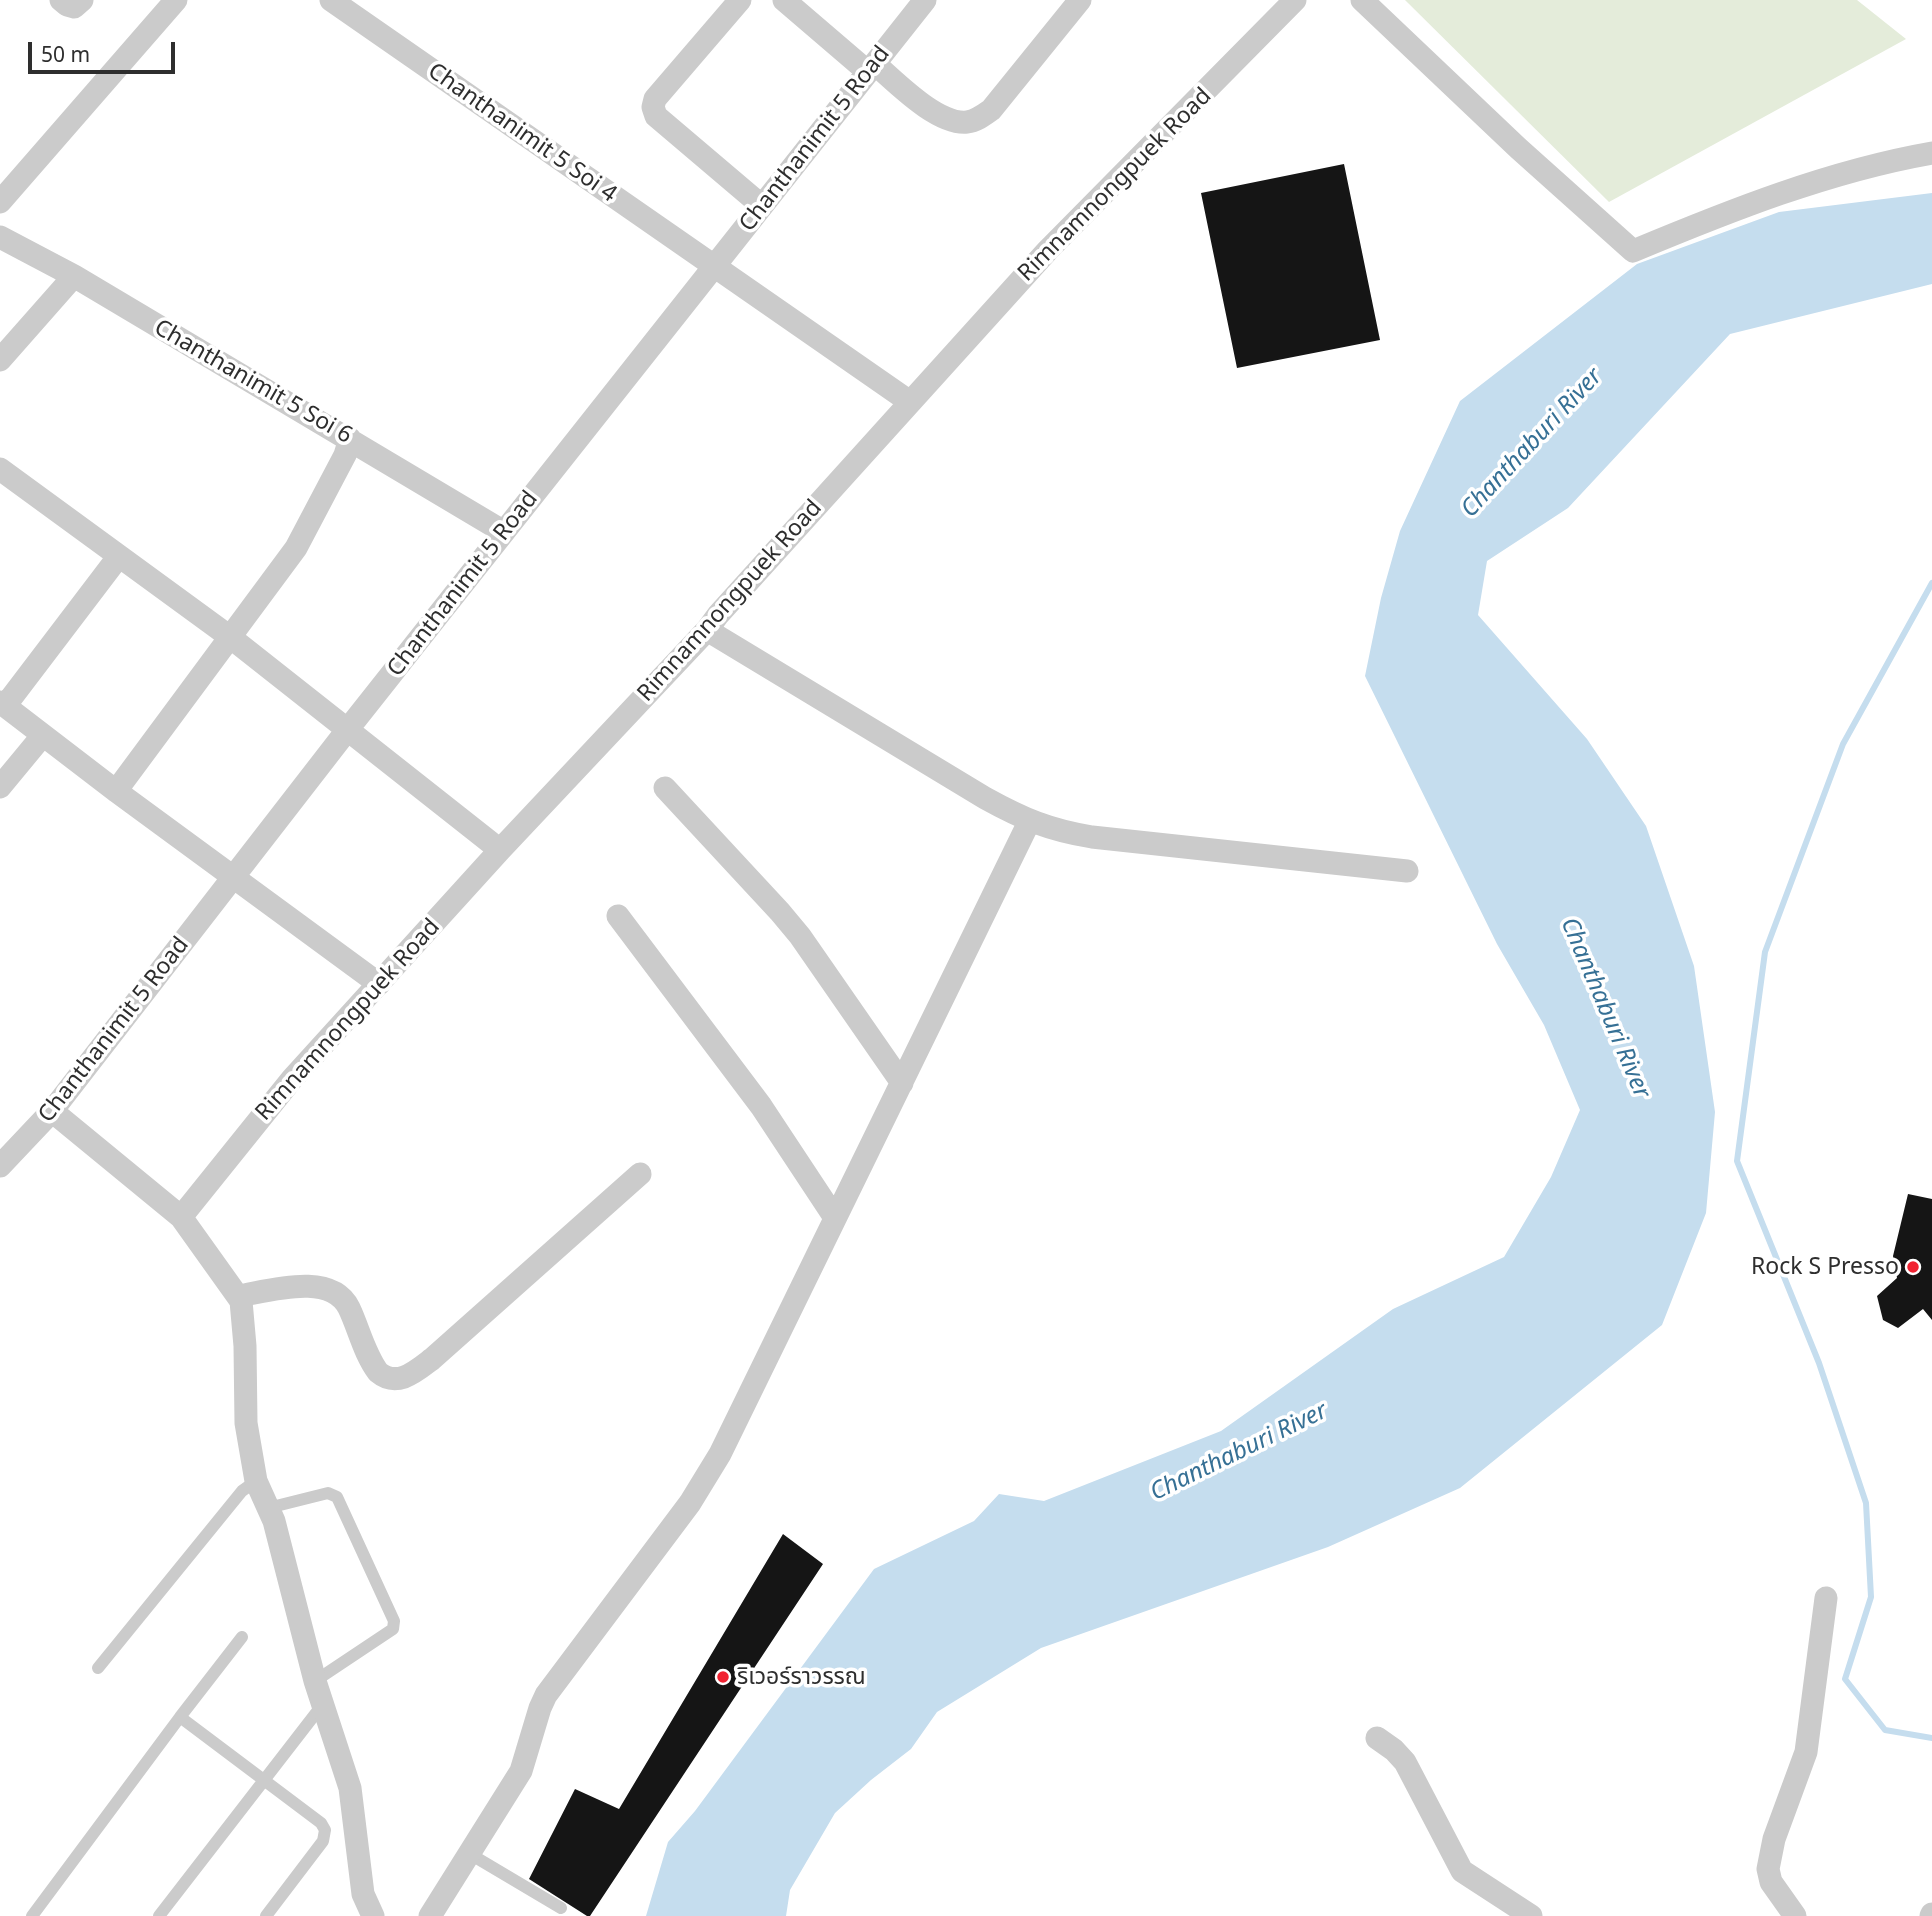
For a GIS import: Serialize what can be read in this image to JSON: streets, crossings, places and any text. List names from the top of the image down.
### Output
{
  "streets": {
    "street": [
      "Chanthanimit 5 Soi 4",
      "Chanthanimit 5 Road",
      "Rimnamnongpuek Road",
      "Chanthanimit 5 Soi 6"
    ]
  },
  "crossings": [
    ["Chanthanimit 5 Soi 4", "Chanthanimit 5 Road"],
    ["Chanthanimit 5 Soi 4", "Rimnamnongpuek Road"],
    ["Chanthanimit 5 Road", "Chanthanimit 5 Soi 6"]
  ],
  "water": ["Chanthaburi River"],
  "places": ["Rock S Presso", "ริเวอร์ราวรรณ"],
  "scale_bar": "50 m"
}
